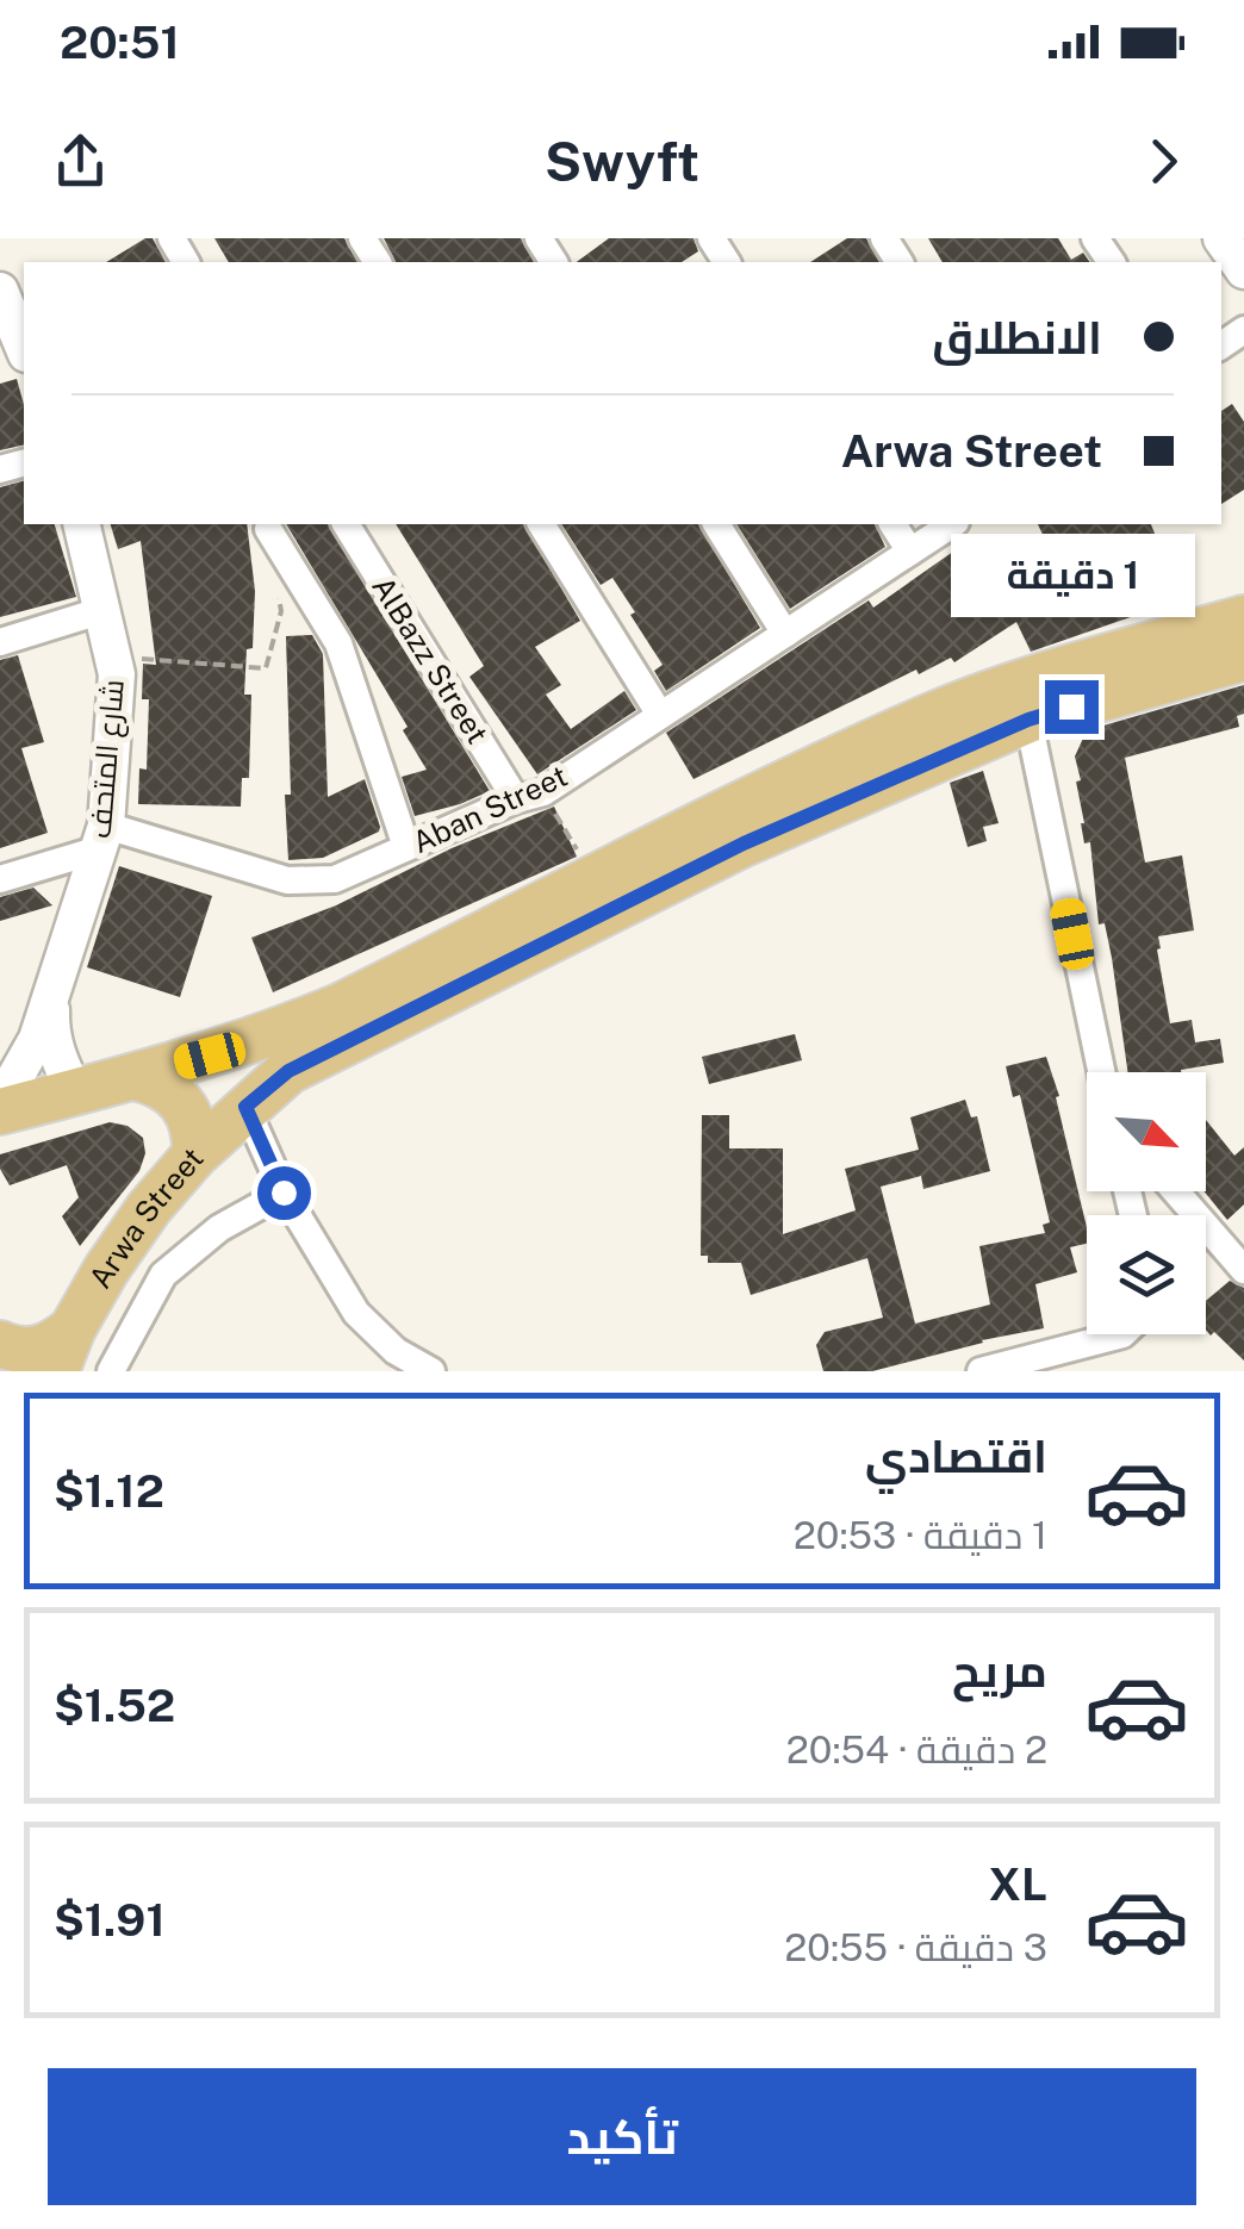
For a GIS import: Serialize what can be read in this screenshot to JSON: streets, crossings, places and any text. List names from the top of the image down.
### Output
{
  "streets": {
    "main road": ["Arwa Street"],
    "street": ["AlBazz Street", "شارع المتحف", "Aban Street"]
  },
  "crossings": [
    ["AlBazz Street", "Aban Street"],
    ["شارع المتحف", "Aban Street"],
    ["شارع المتحف", "Arwa Street"]
  ],
  "north": "bottom right",
  "page": {
    "status": "20:51",
    "header": "Swyft",
    "banner": ["الانطلاق", "Arwa Street"],
    "bubble": "1 دقيقة",
    "list": [
      {
        "name": "اقتصادي",
        "note": "1 دقيقة · 20:53",
        "value": "$1.12"
      },
      {
        "name": "مريح",
        "note": "2 دقيقة · 20:54",
        "value": "$1.52"
      },
      {
        "name": "XL",
        "note": "3 دقيقة · 20:55",
        "value": "$1.91"
      }
    ],
    "buttons": "تأكيد"
  }
}
